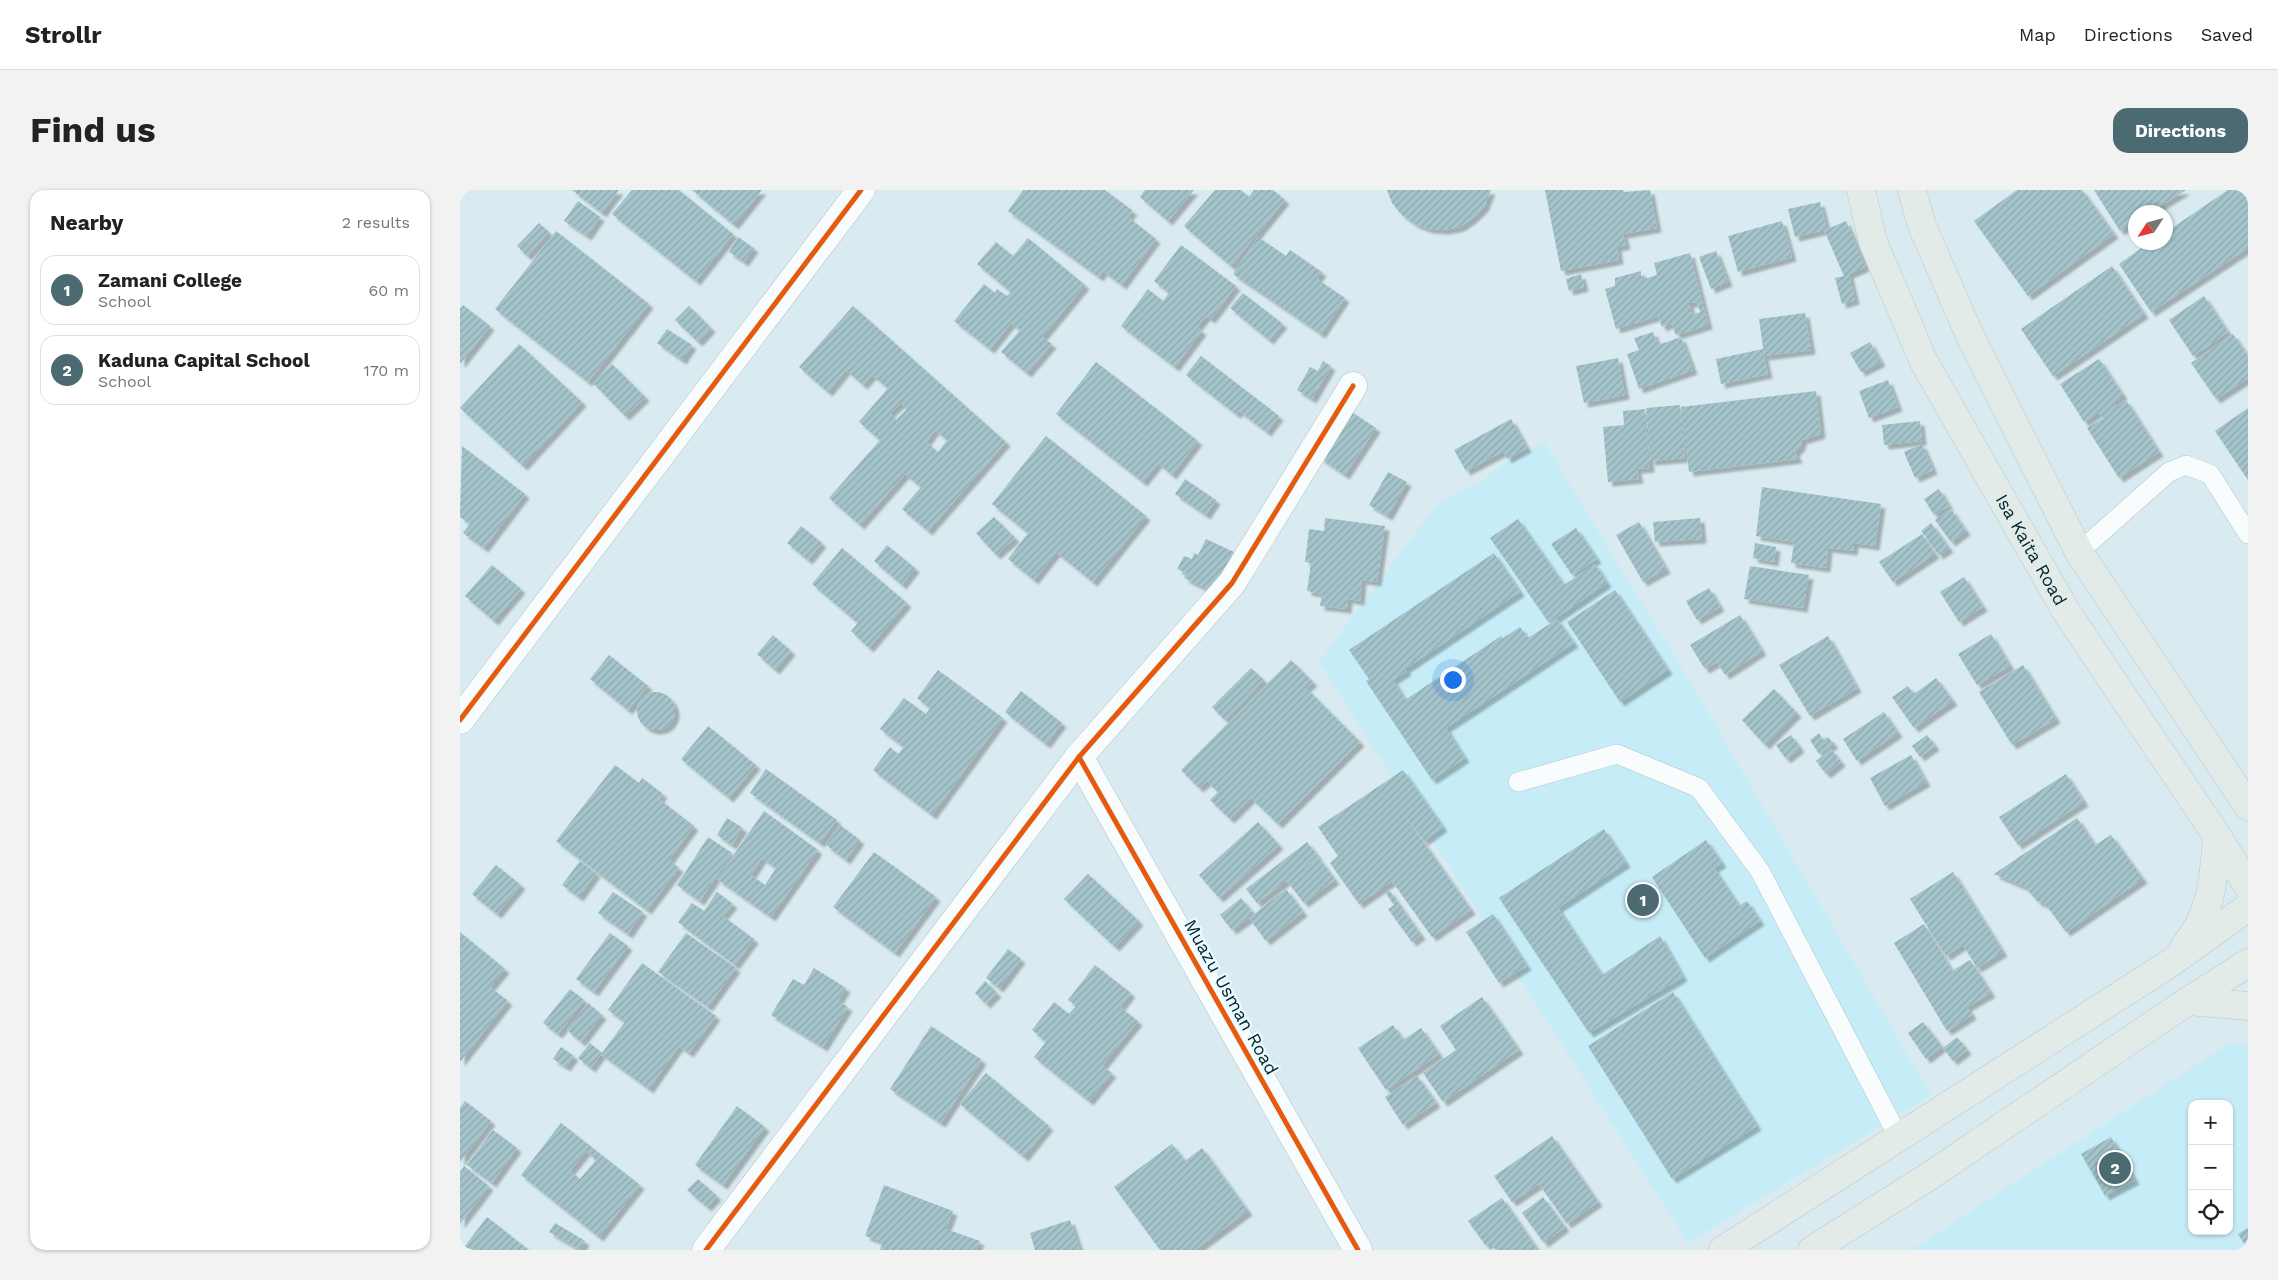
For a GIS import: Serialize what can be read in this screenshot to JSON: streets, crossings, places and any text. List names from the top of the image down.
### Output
{
  "streets": {
    "main road": ["Isa Kaita Road"],
    "street": ["Muazu Usman Road"]
  },
  "north": "bottom left",
  "page": {
    "header": "Strollr",
    "nav": ["Map", "Directions", "Saved"],
    "buttons": "Directions",
    "title": "Find us",
    "heading": ["Nearby", "2 results"],
    "list": [
      {
        "mark": "1",
        "name": "Zamani College",
        "note": "School",
        "value": "60 m"
      },
      {
        "mark": "2",
        "name": "Kaduna Capital School",
        "note": "School",
        "value": "170 m"
      }
    ],
    "pins": ["1", "2"],
    "map_buttons": ["+", "−"]
  }
}
